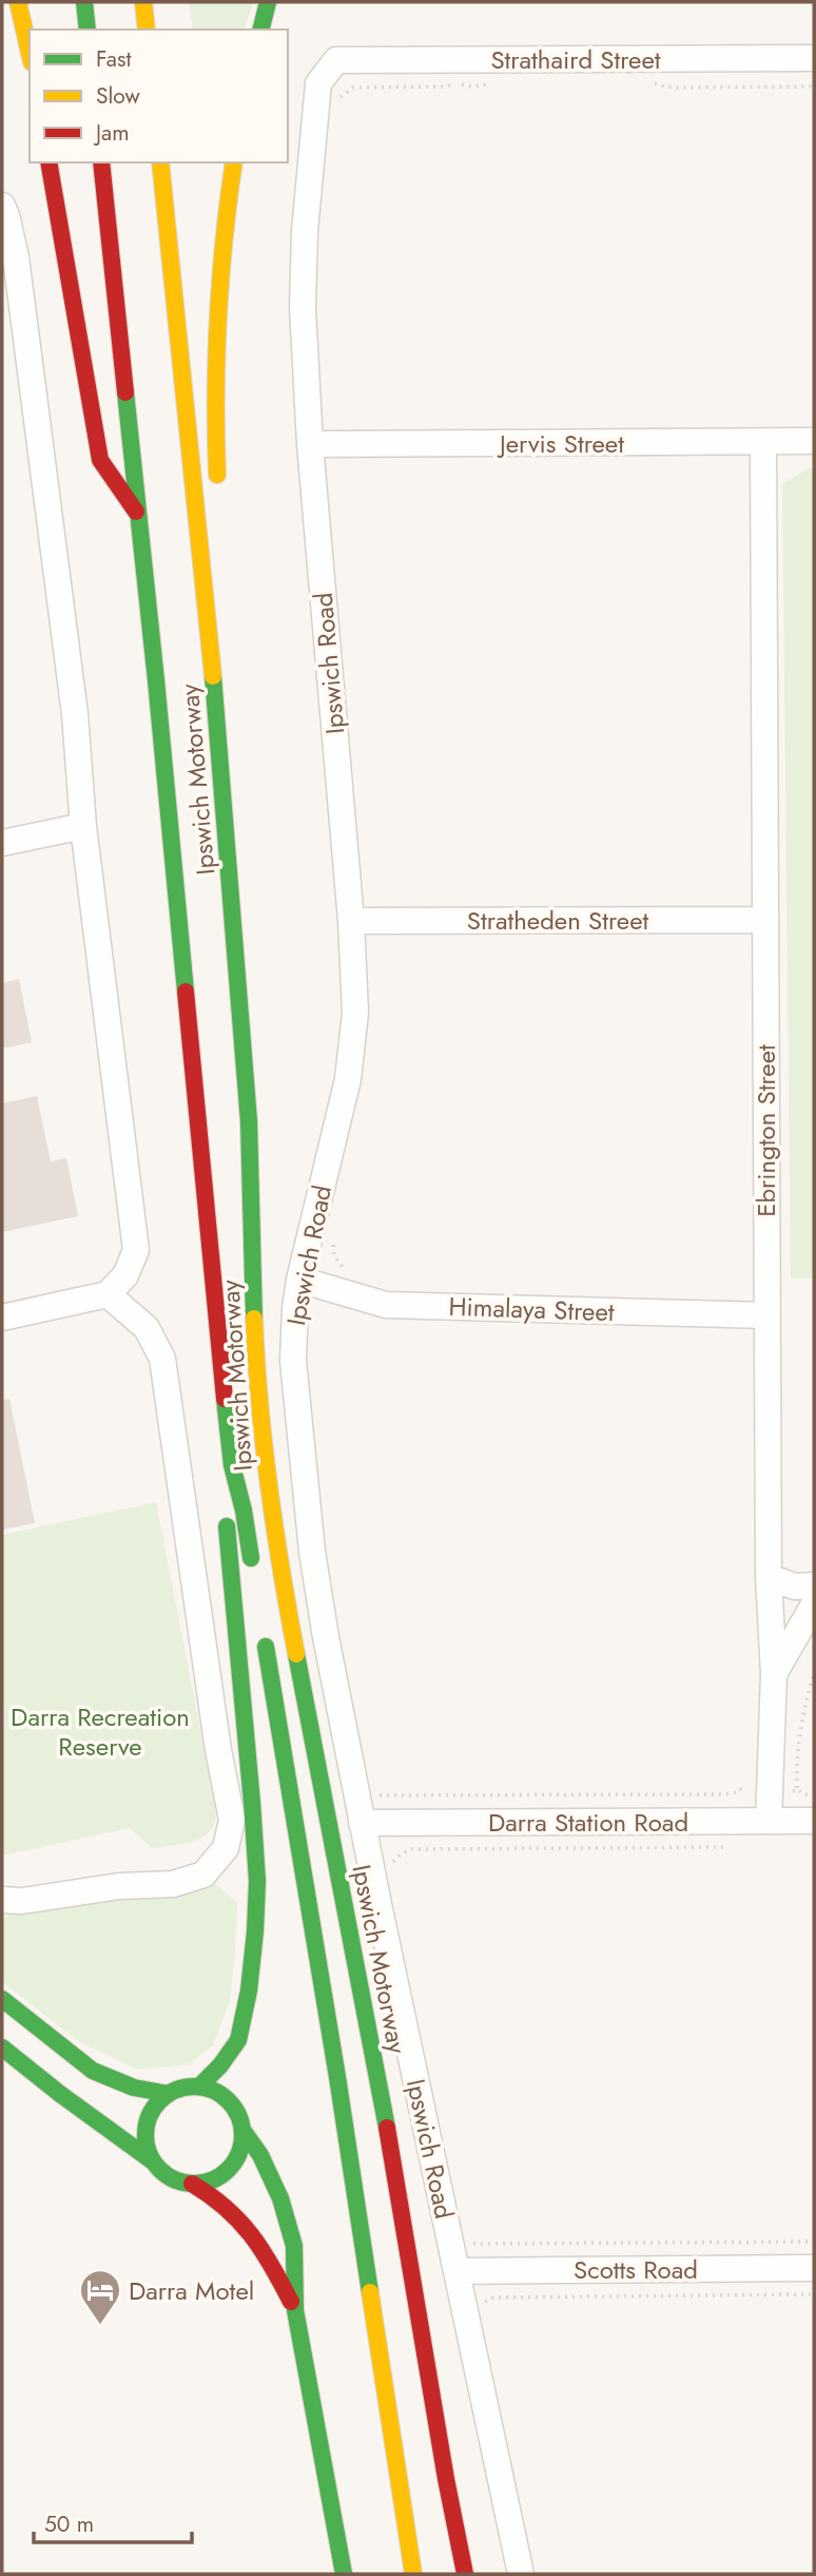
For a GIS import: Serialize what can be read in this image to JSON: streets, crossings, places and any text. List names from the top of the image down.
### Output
{
  "streets": {
    "main road": ["Ipswich Motorway"],
    "street": [
      "Strathaird Street",
      "Jervis Street",
      "Ipswich Road",
      "Stratheden Street",
      "Ebrington Street",
      "Himalaya Street",
      "Darra Station Road",
      "Scotts Road"
    ]
  },
  "crossings": [
    ["Strathaird Street", "Ipswich Road"],
    ["Jervis Street", "Ipswich Road"],
    ["Jervis Street", "Ebrington Street"],
    ["Ipswich Road", "Stratheden Street"],
    ["Ipswich Road", "Himalaya Street"],
    ["Ipswich Road", "Darra Station Road"],
    ["Ipswich Road", "Scotts Road"],
    ["Stratheden Street", "Ebrington Street"],
    ["Ebrington Street", "Himalaya Street"],
    ["Ebrington Street", "Darra Station Road"]
  ],
  "parks": ["Darra Recreation Reserve"],
  "places": {
    "hotel": ["Darra Motel"]
  },
  "legend": ["Fast", "Slow", "Jam"],
  "scale_bar": "50 m"
}
